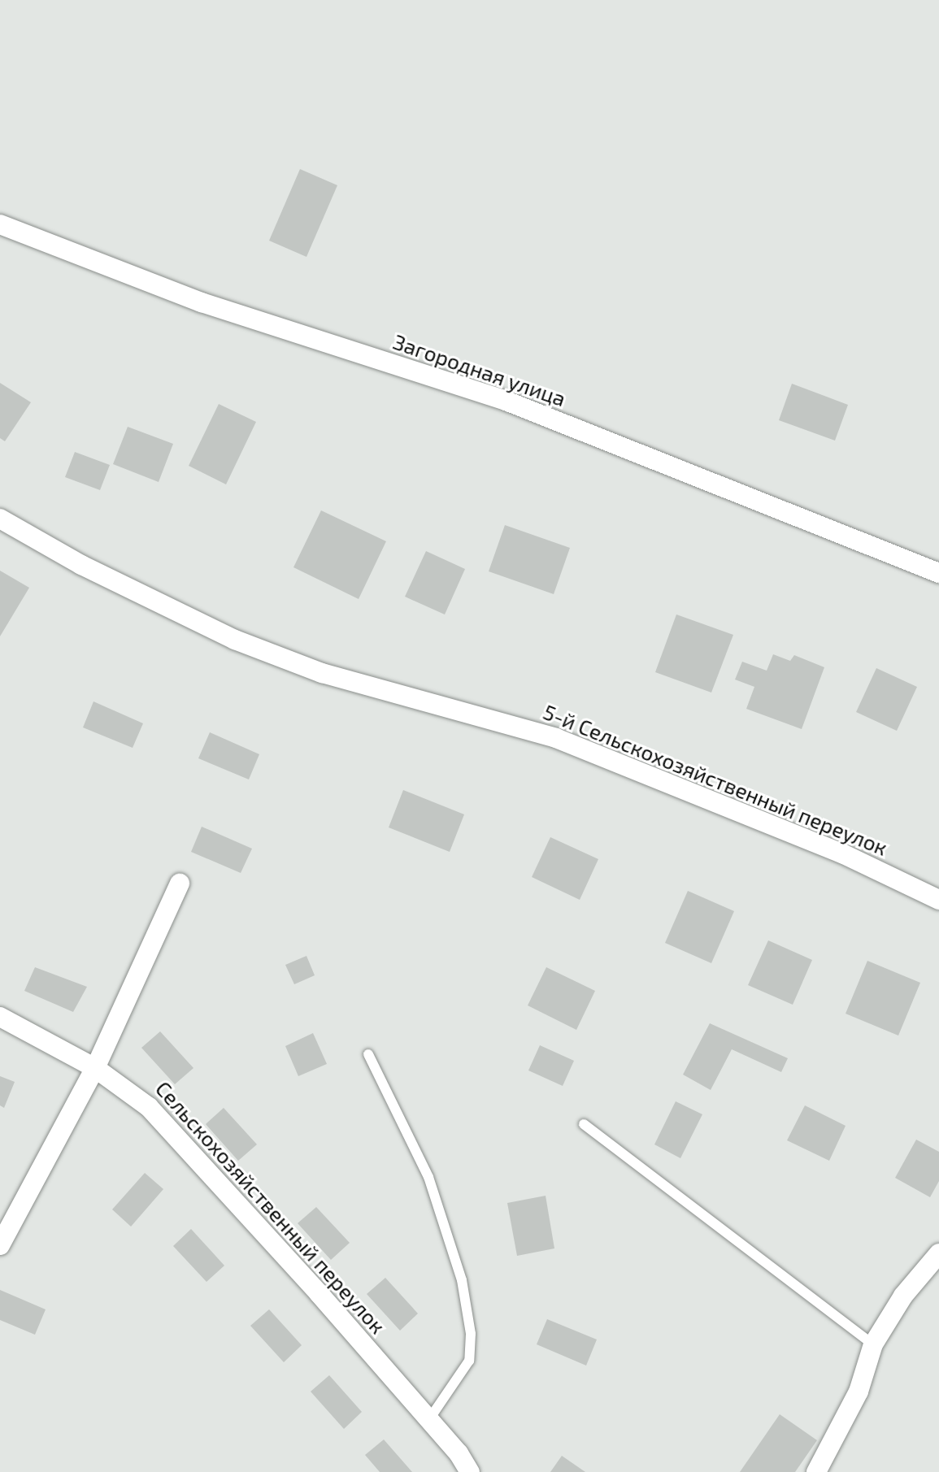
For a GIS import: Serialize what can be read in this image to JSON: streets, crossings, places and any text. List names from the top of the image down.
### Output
{
  "streets": {
    "street": ["Загородная улица", "5-й Сельскохозяйственный переулок", "Сельскохозяйственный переулок"]
  }
}
